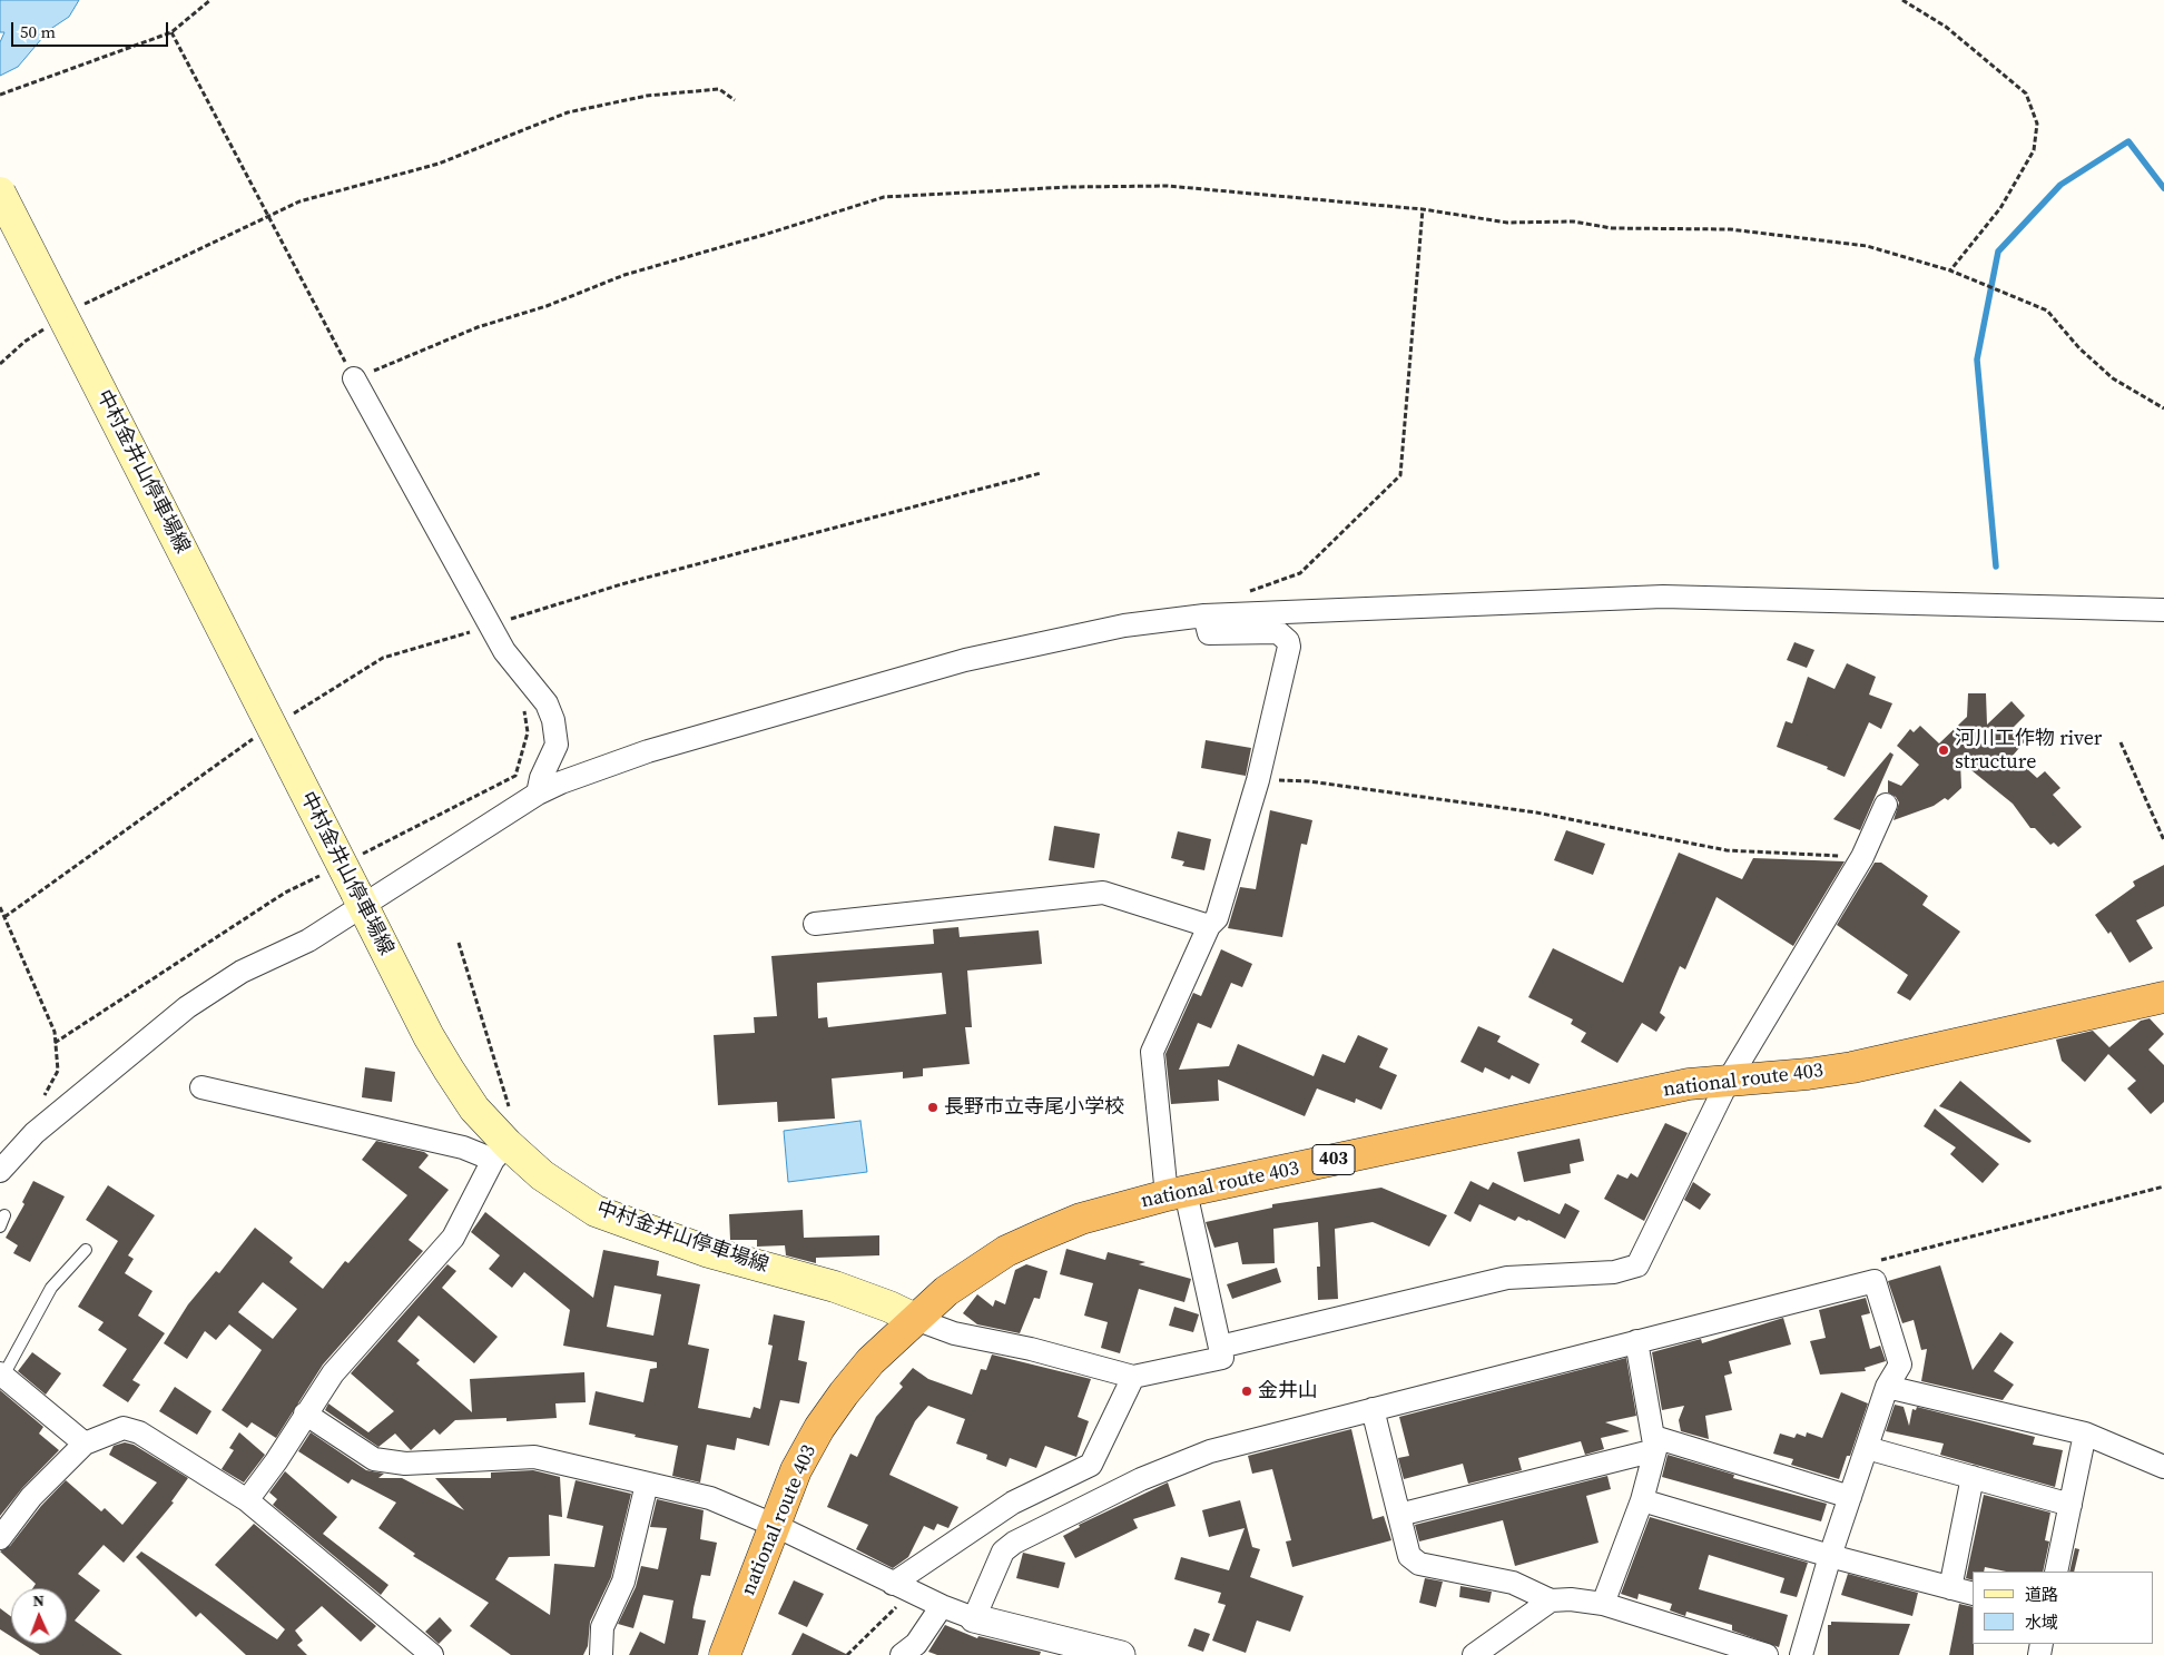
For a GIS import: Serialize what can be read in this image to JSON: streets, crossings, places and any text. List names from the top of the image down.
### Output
{
  "streets": {
    "highway": ["national route 403", "403"],
    "main road": ["中村金井山停車場線"]
  },
  "crossings": [
    ["中村金井山停車場線", "national route 403"]
  ],
  "places": ["河川工作物 river structure", "長野市立寺尾小学校", "金井山"],
  "legend": ["道路", "水域"],
  "scale_bar": "50 m",
  "north": "top"
}
